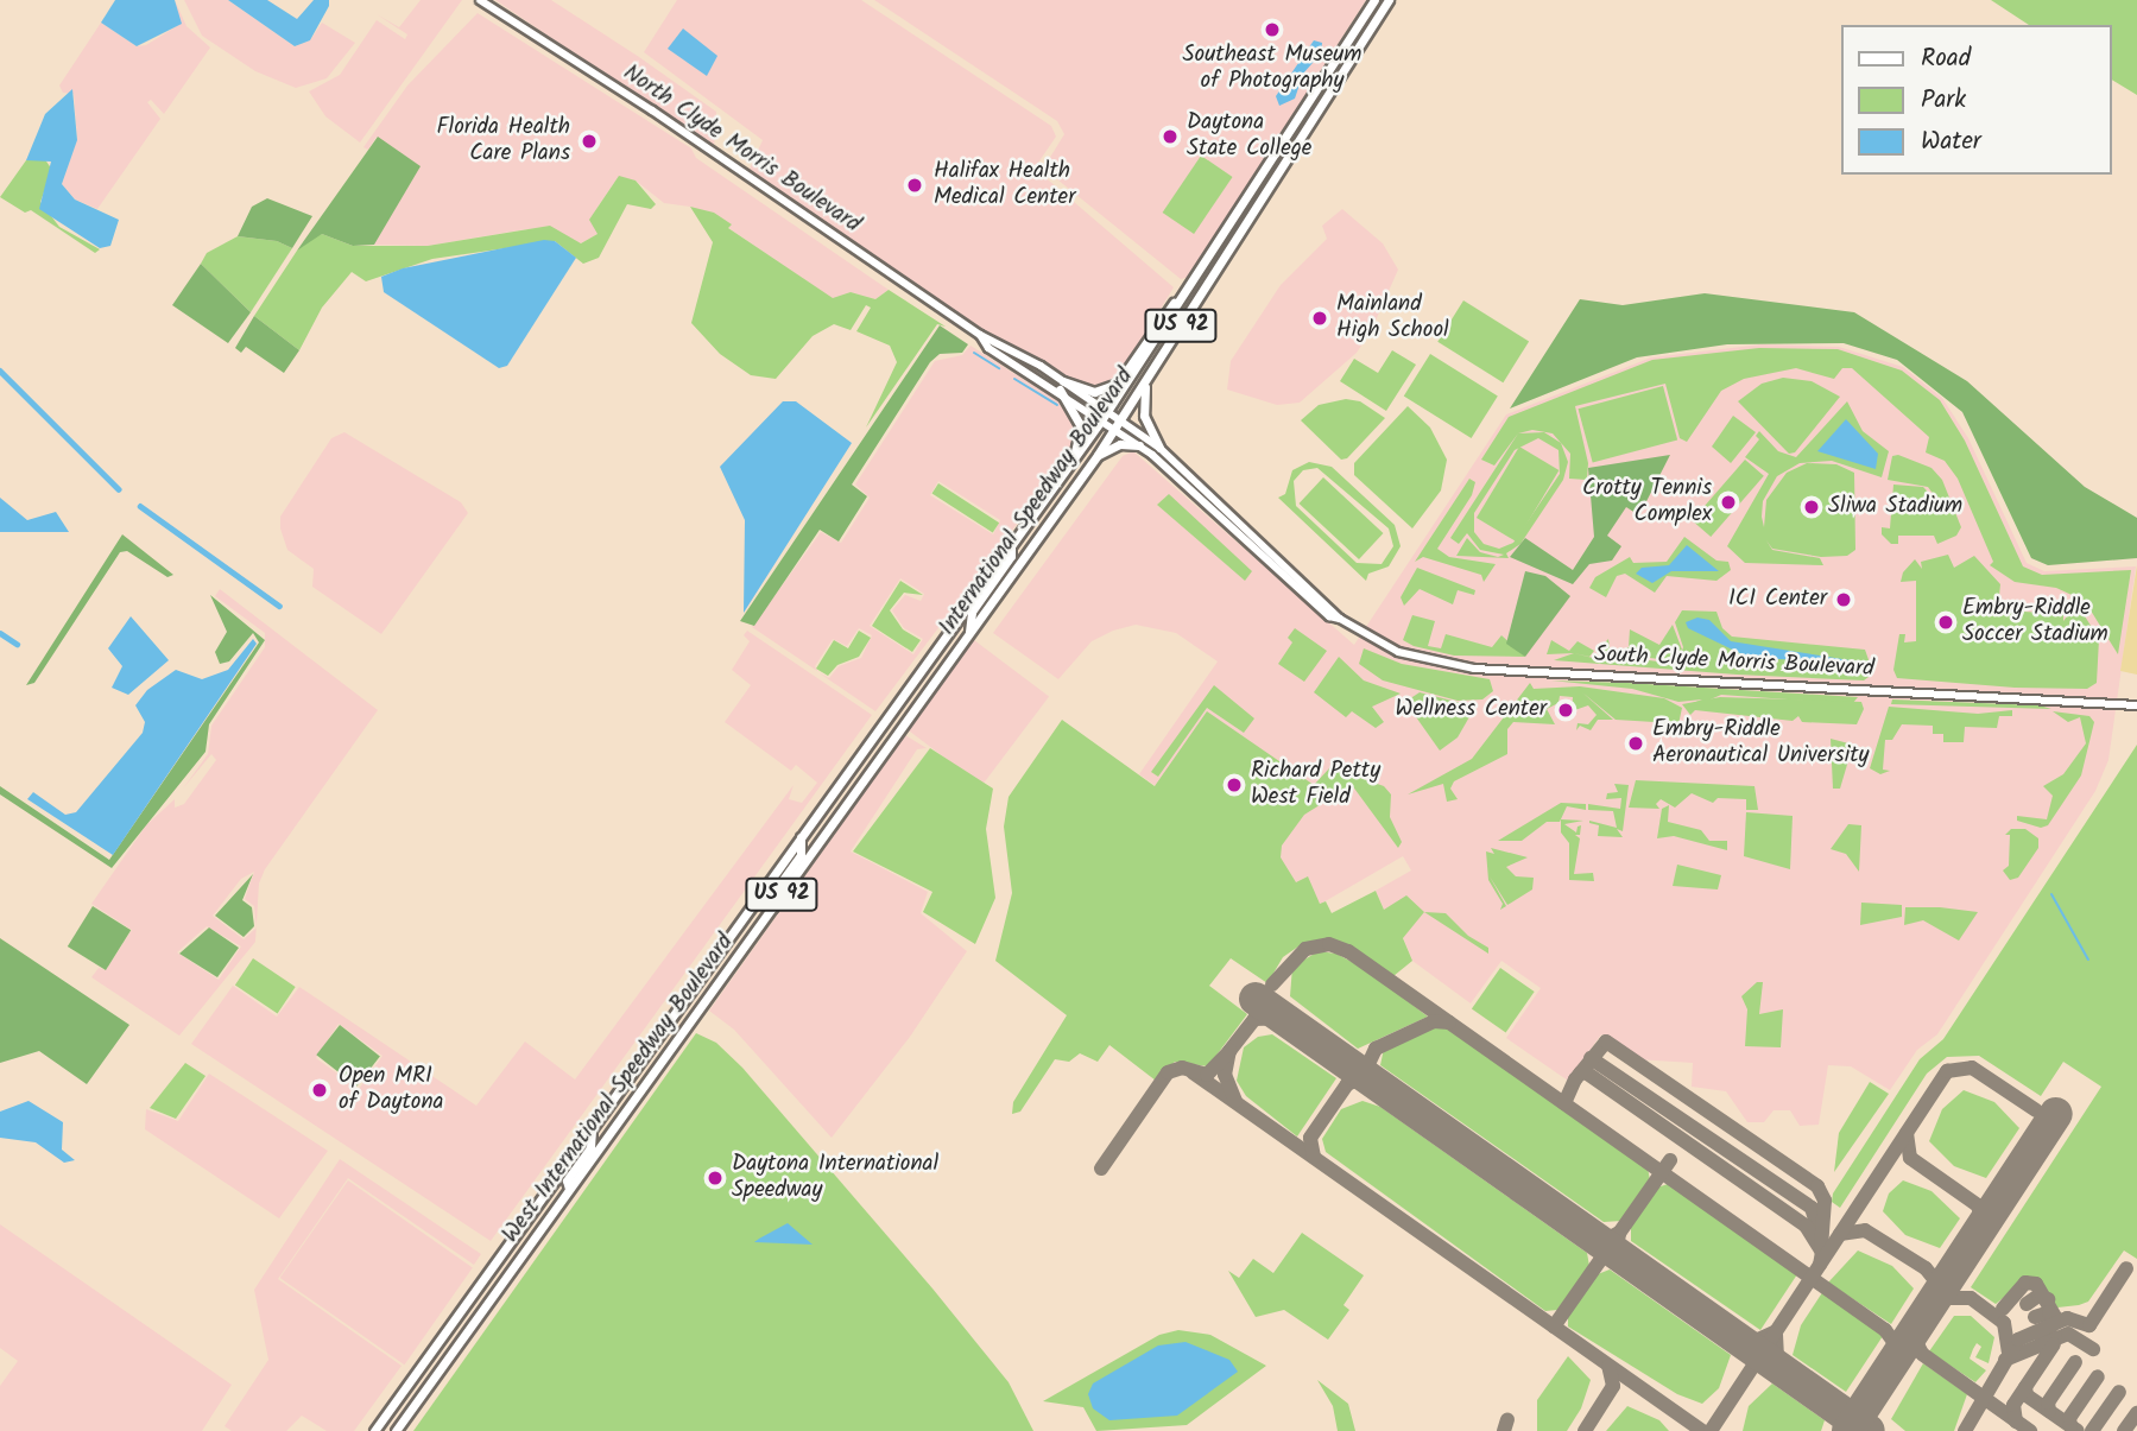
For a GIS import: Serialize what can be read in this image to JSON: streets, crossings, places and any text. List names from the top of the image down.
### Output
{
  "streets": {
    "main road": [
      "North Clyde Morris Boulevard",
      "US 92",
      "International Speedway Boulevard",
      "South Clyde Morris Boulevard",
      "West International Speedway Boulevard"
    ]
  },
  "crossings": [
    ["North Clyde Morris Boulevard", "International Speedway Boulevard"],
    ["North Clyde Morris Boulevard", "South Clyde Morris Boulevard"],
    ["International Speedway Boulevard", "South Clyde Morris Boulevard"],
    ["International Speedway Boulevard", "West International Speedway Boulevard"]
  ],
  "places": [
    "Southeast Museum of Photography",
    "Daytona State College",
    "Florida Health Care Plans",
    "Halifax Health Medical Center",
    "Mainland High School",
    "Crotty Tennis Complex",
    "Sliwa Stadium",
    "ICI Center",
    "Embry-Riddle Soccer Stadium",
    "Wellness Center",
    "Embry-Riddle Aeronautical University",
    "Richard Petty West Field",
    "Open MRI of Daytona",
    "Daytona International Speedway"
  ],
  "legend": ["Road", "Park", "Water"]
}
